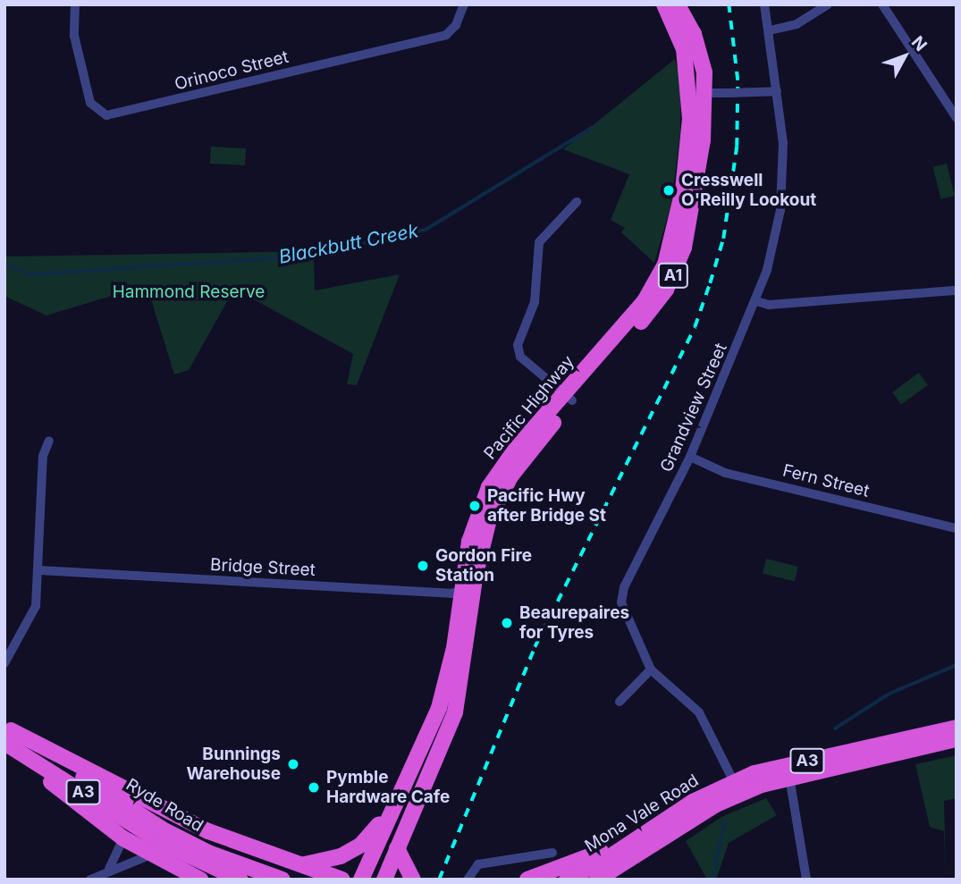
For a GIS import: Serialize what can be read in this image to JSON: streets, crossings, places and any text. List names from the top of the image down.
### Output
{
  "streets": {
    "highway": [
      "A1",
      "Pacific Highway",
      "A3",
      "Ryde Road",
      "Mona Vale Road"
    ],
    "street": [
      "Orinoco Street",
      "Grandview Street",
      "Fern Street",
      "Bridge Street"
    ]
  },
  "crossings": [
    ["Pacific Highway", "Bridge Street"],
    ["Grandview Street", "Fern Street"],
    ["Grandview Street", "Mona Vale Road"]
  ],
  "water": ["Blackbutt Creek"],
  "parks": ["Hammond Reserve"],
  "places": [
    "Cresswell O'Reilly Lookout",
    "Pacific Hwy after Bridge St",
    "Gordon Fire Station",
    "Beaurepaires for Tyres",
    "Bunnings Warehouse",
    "Pymble Hardware Cafe"
  ],
  "north": "top right"
}
